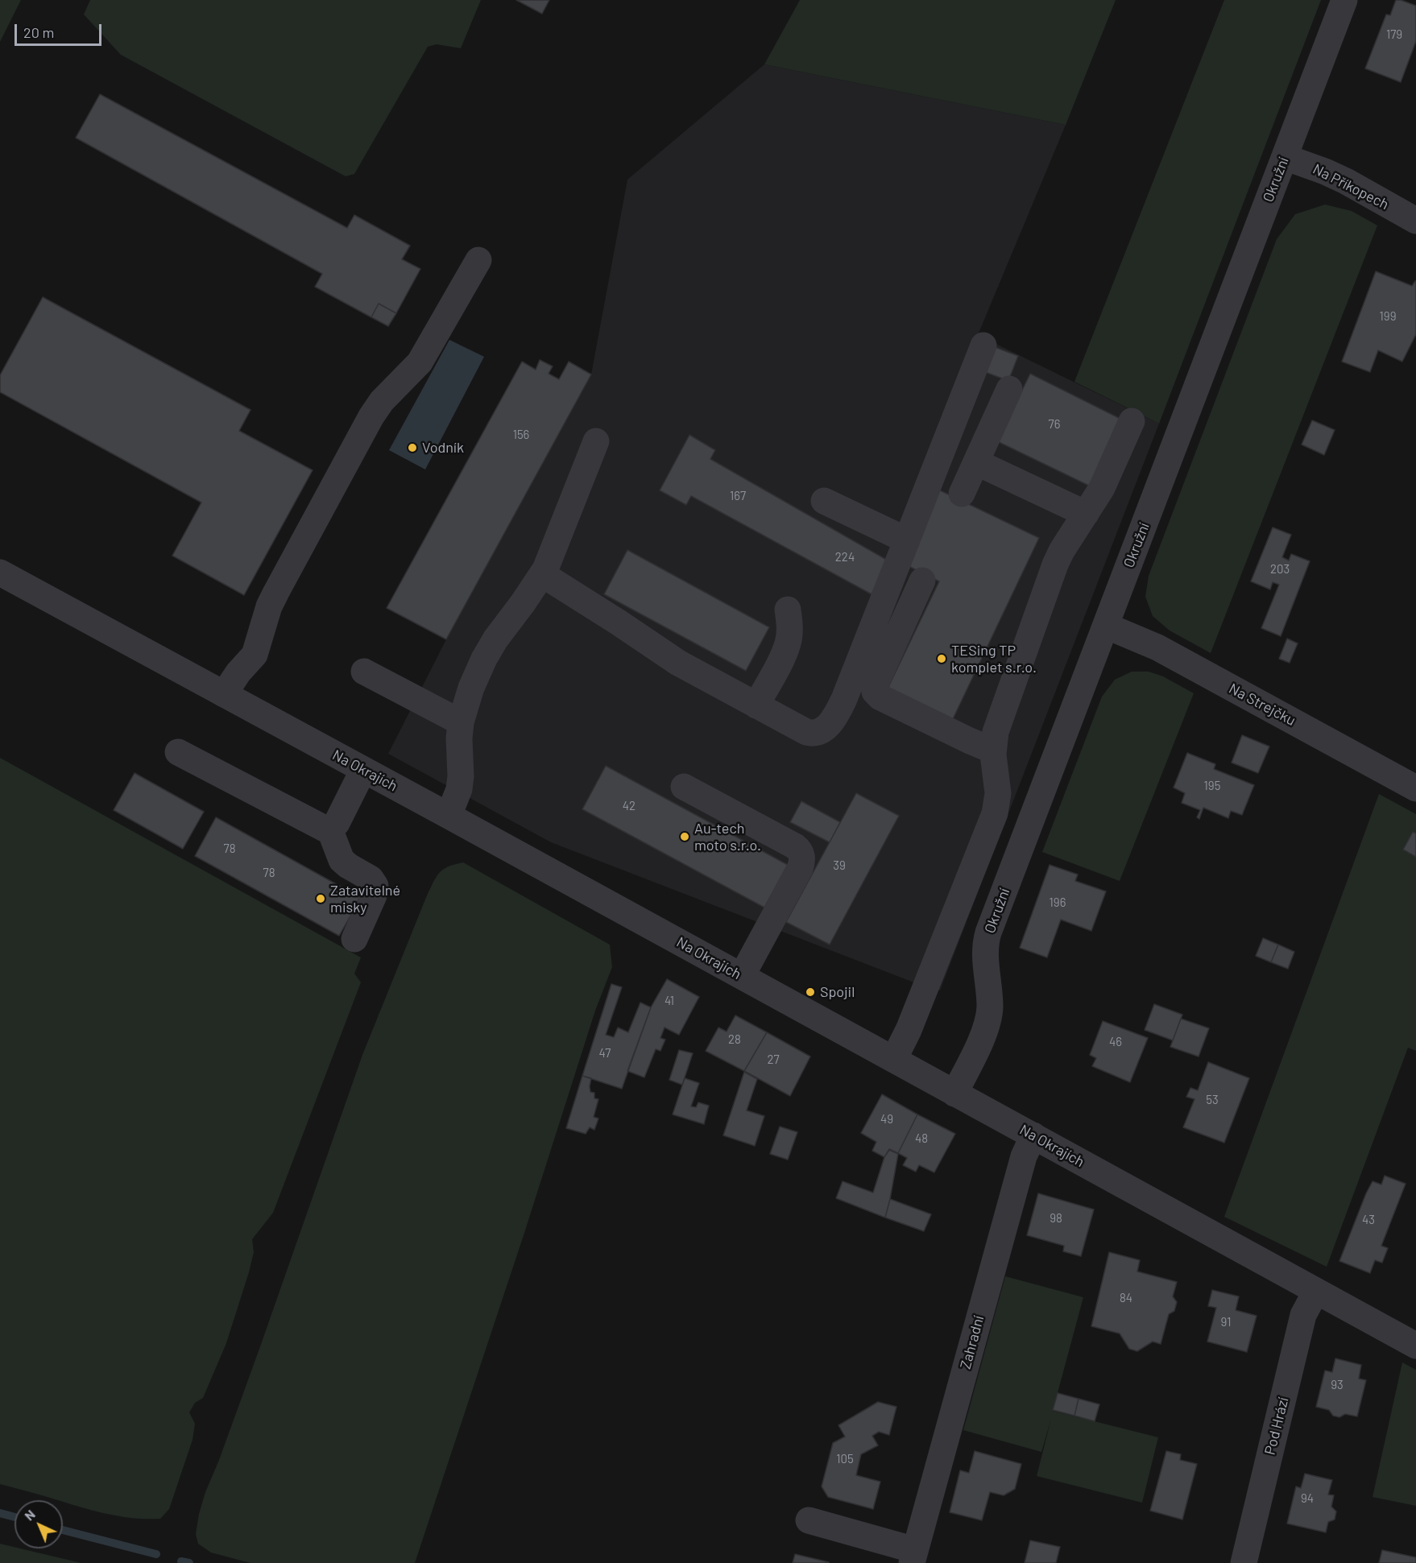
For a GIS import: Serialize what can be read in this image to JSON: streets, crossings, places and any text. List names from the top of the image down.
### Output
{
  "streets": {
    "street": [
      "Okružní",
      "Na Příkopech",
      "Na Strejčku",
      "Na Okrajích",
      "Zahradní",
      "Pod Hrází"
    ]
  },
  "crossings": [
    ["Okružní", "Na Příkopech"],
    ["Okružní", "Na Strejčku"],
    ["Okružní", "Na Okrajích"],
    ["Na Okrajích", "Zahradní"],
    ["Na Okrajích", "Pod Hrází"]
  ],
  "places": [
    "Vodník",
    "TESing TP komplet s.r.o.",
    "Au-tech moto s.r.o.",
    "Zatavitelné misky",
    "Spojil"
  ],
  "house_numbers": [
    "179",
    "199",
    "76",
    "156",
    "167",
    "224",
    "203",
    "195",
    "42",
    "78",
    "39",
    "78",
    "196",
    "41",
    "28",
    "46",
    "47",
    "27",
    "53",
    "49",
    "48",
    "98",
    "43",
    "84",
    "91",
    "93",
    "105",
    "94"
  ],
  "scale_bar": "20 m",
  "north": "top left"
}
